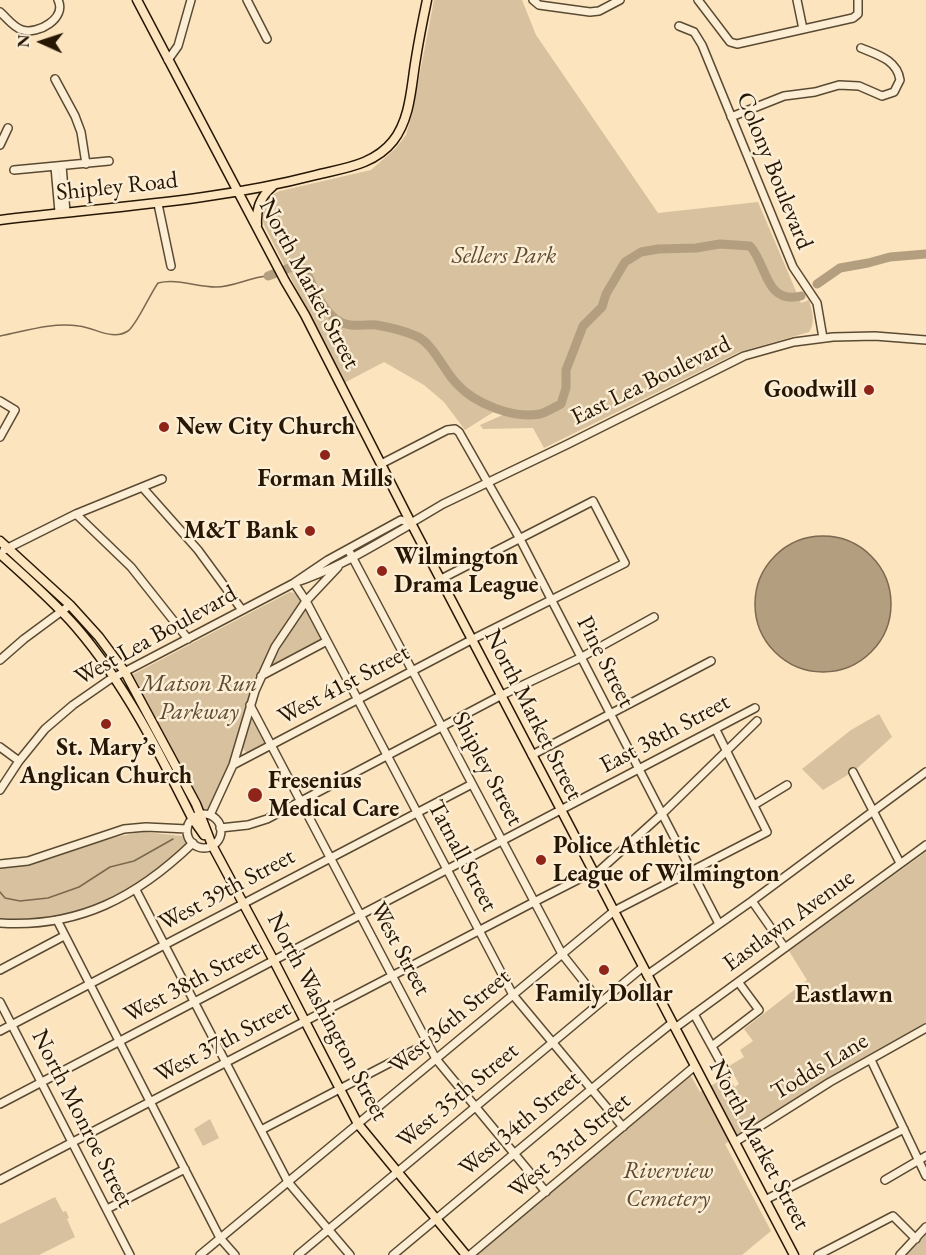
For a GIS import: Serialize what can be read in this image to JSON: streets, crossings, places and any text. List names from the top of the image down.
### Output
{
  "streets": {
    "main road": ["Shipley Road", "North Market Street", "North Washington Street"],
    "street": [
      "Colony Boulevard",
      "East Lea Boulevard",
      "West Lea Boulevard",
      "Pine Street",
      "West 41st Street",
      "East 38th Street",
      "Shipley Street",
      "Tatnall Street",
      "West 39th Street",
      "Eastlawn Avenue",
      "West Street",
      "West 38th Street",
      "West 36th Street",
      "West 37th Street",
      "Todds Lane",
      "West 35th Street",
      "North Monroe Street",
      "West 34th Street",
      "West 33rd Street"
    ]
  },
  "crossings": [
    ["Colony Boulevard", "East Lea Boulevard"],
    ["Shipley Road", "North Market Street"],
    ["North Market Street", "East Lea Boulevard"],
    ["North Market Street", "West Lea Boulevard"],
    ["North Market Street", "Pine Street"],
    ["North Market Street", "West 41st Street"],
    ["North Market Street", "East 38th Street"],
    ["North Market Street", "Eastlawn Avenue"],
    ["North Market Street", "West 38th Street"],
    ["North Market Street", "West 36th Street"],
    ["North Market Street", "West 37th Street"],
    ["North Market Street", "Todds Lane"],
    ["North Market Street", "West 35th Street"],
    ["North Market Street", "West 34th Street"],
    ["North Market Street", "West 33rd Street"],
    ["East Lea Boulevard", "West Lea Boulevard"],
    ["East Lea Boulevard", "Pine Street"],
    ["West Lea Boulevard", "Shipley Street"],
    ["West Lea Boulevard", "Tatnall Street"],
    ["West Lea Boulevard", "North Washington Street"],
    ["Pine Street", "West 41st Street"],
    ["Pine Street", "East 38th Street"],
    ["Pine Street", "West 36th Street"],
    ["Pine Street", "West 37th Street"],
    ["Pine Street", "West 35th Street"],
    ["West 41st Street", "Shipley Street"],
    ["West 41st Street", "Tatnall Street"],
    ["West 41st Street", "West Street"],
    ["East 38th Street", "West 38th Street"],
    ["Shipley Street", "West 39th Street"],
    ["Shipley Street", "West 38th Street"],
    ["Shipley Street", "West 36th Street"],
    ["Shipley Street", "West 37th Street"],
    ["Shipley Street", "West 35th Street"],
    ["Tatnall Street", "West 39th Street"],
    ["Tatnall Street", "West 38th Street"],
    ["Tatnall Street", "West 36th Street"],
    ["Tatnall Street", "West 37th Street"],
    ["Tatnall Street", "West 35th Street"],
    ["Tatnall Street", "West 34th Street"],
    ["Tatnall Street", "West 33rd Street"],
    ["West 39th Street", "West Street"],
    ["West 39th Street", "North Washington Street"],
    ["West 39th Street", "North Monroe Street"],
    ["Eastlawn Avenue", "West 34th Street"],
    ["West Street", "West 38th Street"],
    ["West Street", "West 36th Street"],
    ["West Street", "West 37th Street"],
    ["West Street", "West 35th Street"],
    ["West Street", "West 34th Street"],
    ["West Street", "West 33rd Street"],
    ["West 38th Street", "North Washington Street"],
    ["West 38th Street", "North Monroe Street"],
    ["North Washington Street", "West 36th Street"],
    ["North Washington Street", "West 37th Street"],
    ["North Washington Street", "West 35th Street"],
    ["North Washington Street", "West 34th Street"],
    ["North Washington Street", "West 33rd Street"],
    ["West 37th Street", "North Monroe Street"]
  ],
  "districts": ["Eastlawn"],
  "parks": ["Sellers Park", "Matson Run Parkway", "Riverview Cemetery"],
  "places": [
    "Goodwill",
    "New City Church",
    "Forman Mills",
    "M&T Bank",
    "Wilmington Drama League",
    "St. Mary’s Anglican Church",
    "Fresenius Medical Care",
    "Police Athletic League of Wilmington",
    "Family Dollar"
  ],
  "north": "left"
}
